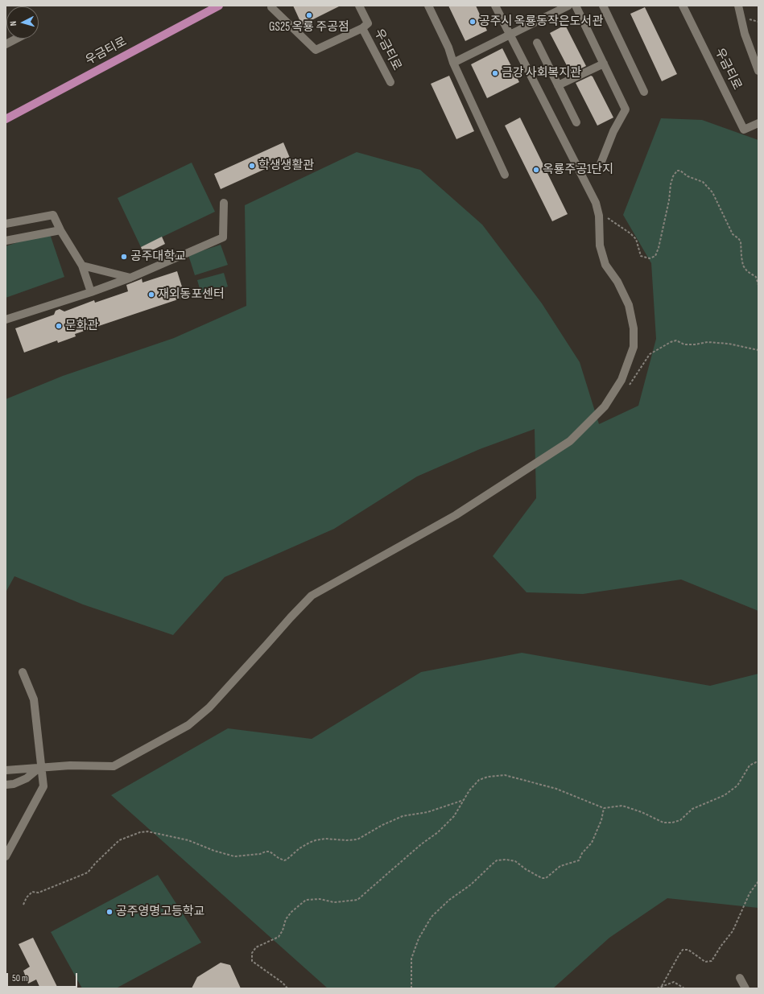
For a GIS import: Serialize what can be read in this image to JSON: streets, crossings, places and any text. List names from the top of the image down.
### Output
{
  "streets": {
    "main road": ["우금티로"]
  },
  "places": [
    "GS25 옥룡 주공점",
    "공주시 옥룡동작은도서관",
    "금강 사회복지관",
    "학생생활관",
    "옥룡주공1단지",
    "공주대학교",
    "재외동포센터",
    "문화관",
    "공주영명고등학교"
  ],
  "scale_bar": "50 m",
  "north": "left"
}
